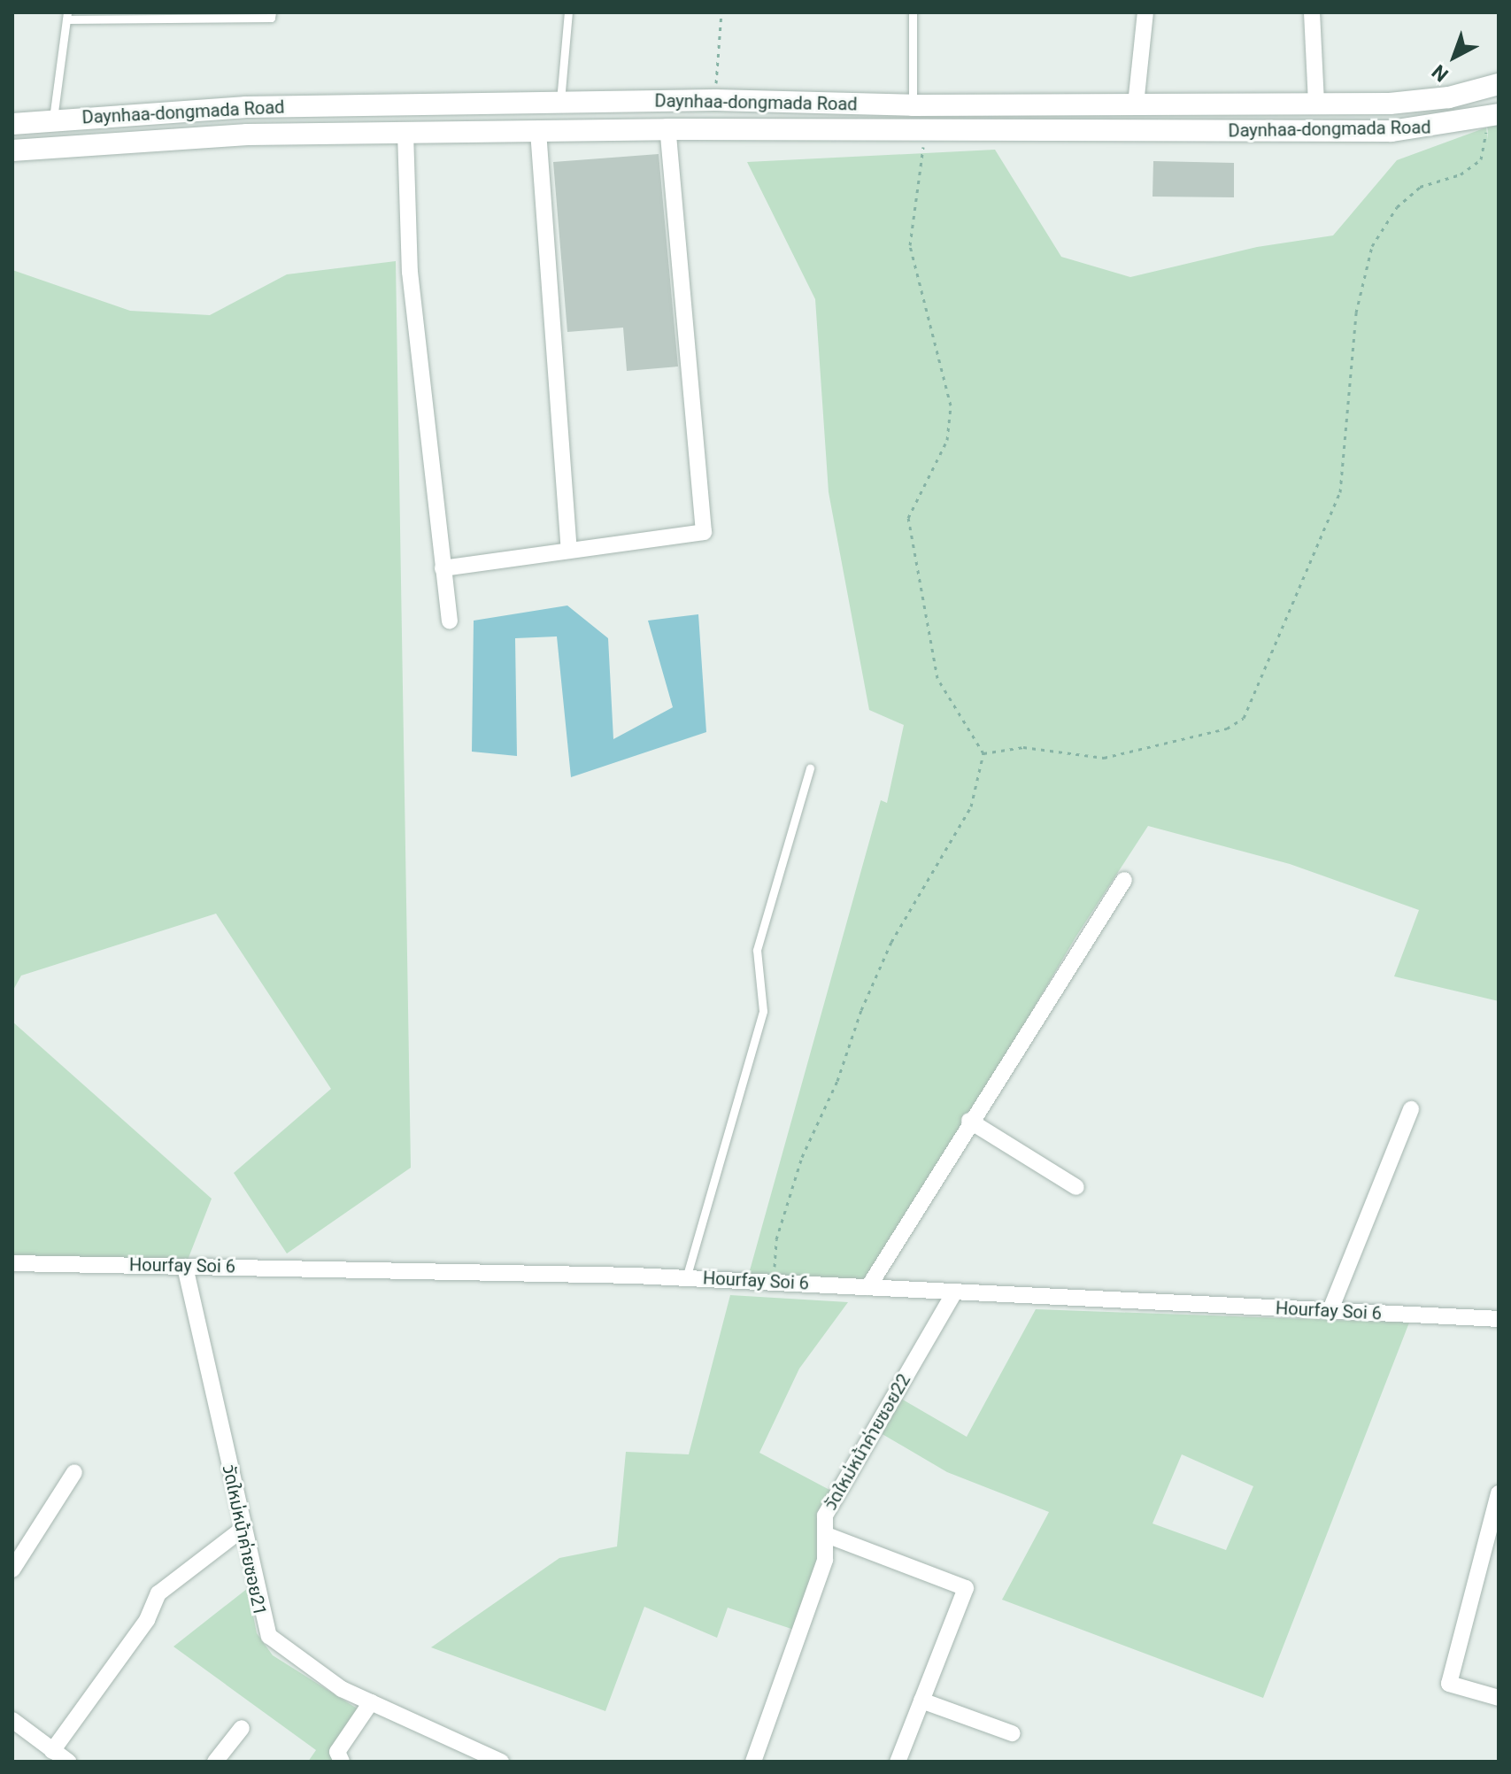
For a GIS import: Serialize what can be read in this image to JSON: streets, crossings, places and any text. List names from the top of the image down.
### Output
{
  "streets": {
    "main road": ["Daynhaa-dongmada Road"],
    "street": ["Hourfay Soi 6", "วัดใหม่หน้าค่ายซอย22", "วัดใหม่หน้าค่ายซอย21"]
  },
  "crossings": [
    ["Hourfay Soi 6", "วัดใหม่หน้าค่ายซอย22"],
    ["Hourfay Soi 6", "วัดใหม่หน้าค่ายซอย21"]
  ],
  "north": "bottom left"
}
